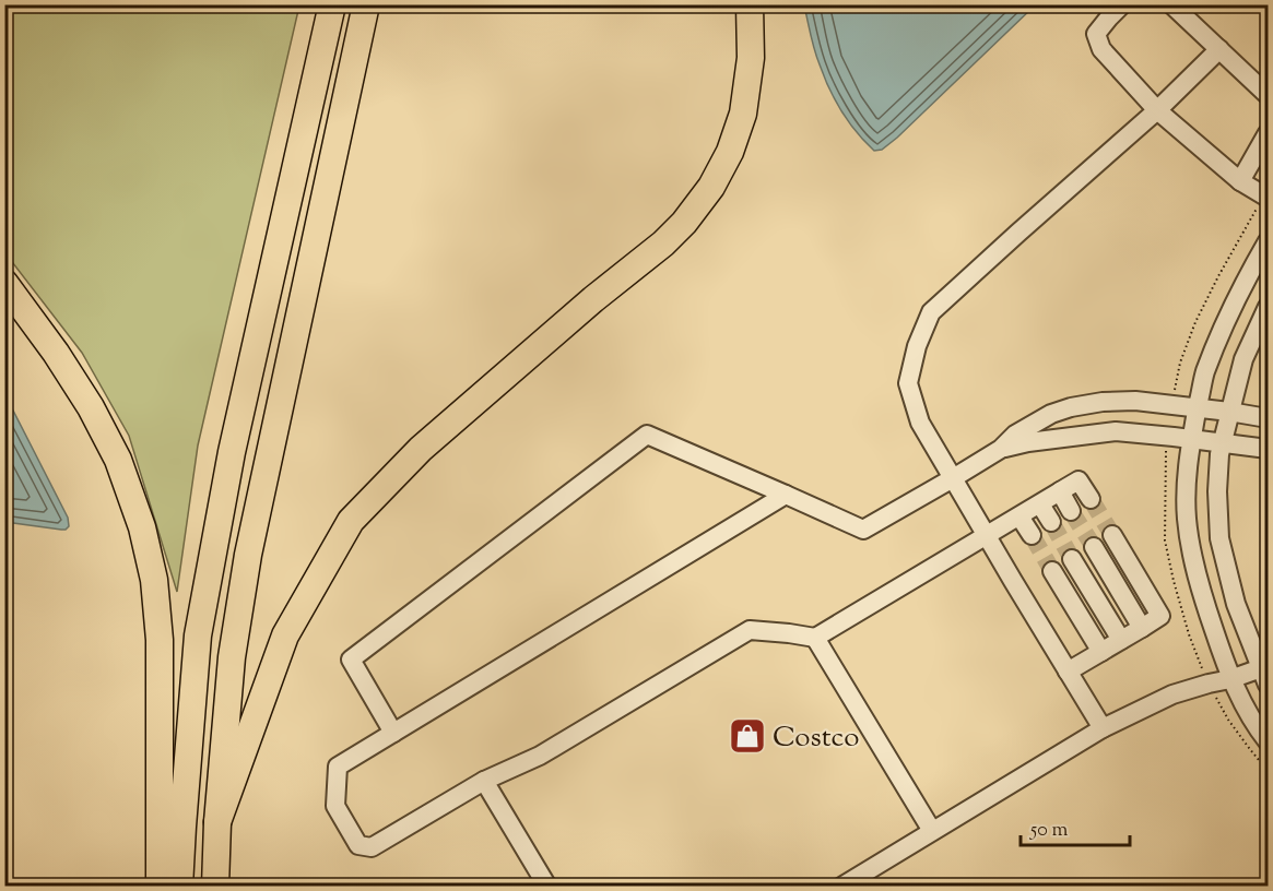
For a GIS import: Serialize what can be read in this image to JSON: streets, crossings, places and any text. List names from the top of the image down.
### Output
{
  "places": {
    "shop": ["Costco"]
  },
  "scale_bar": "50 m"
}
